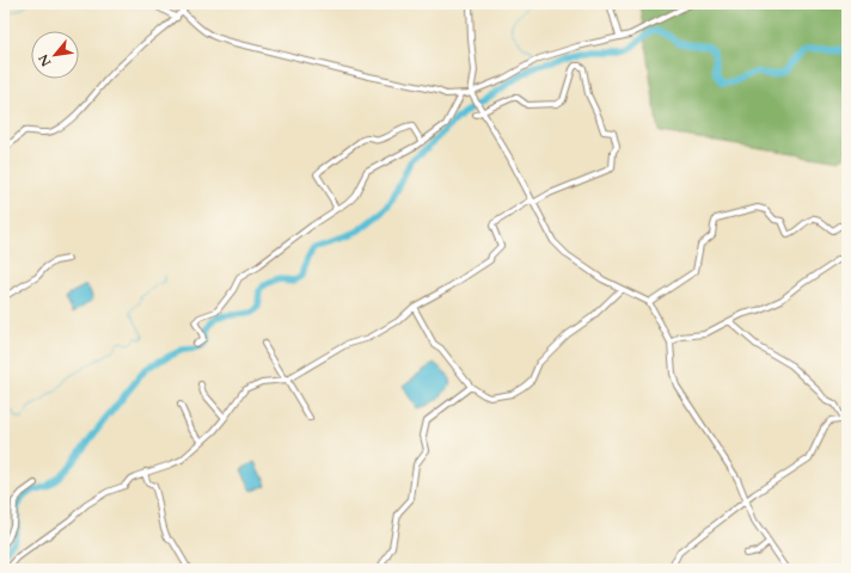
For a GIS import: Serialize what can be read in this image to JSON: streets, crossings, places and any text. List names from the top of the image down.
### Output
{
  "north": "bottom left"
}
